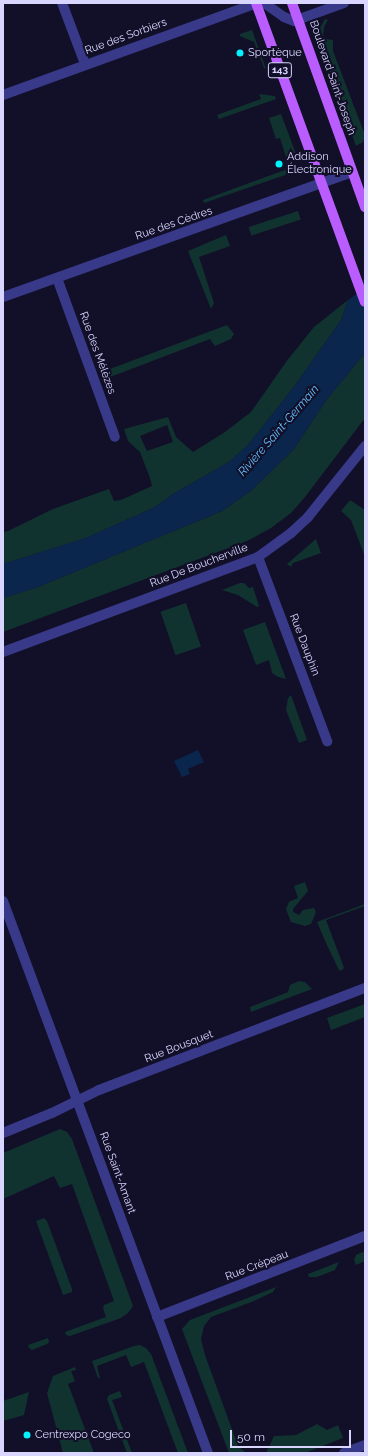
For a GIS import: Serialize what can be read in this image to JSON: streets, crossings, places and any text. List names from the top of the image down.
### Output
{
  "streets": {
    "main road": ["143", "Boulevard Saint-Joseph"],
    "street": [
      "Rue des Sorbiers",
      "Rue des Cèdres",
      "Rue des Mélèzes",
      "Rue De Boucherville",
      "Rue Dauphin",
      "Rue Bousquet",
      "Rue Saint-Amant",
      "Rue Crépeau"
    ]
  },
  "crossings": [
    ["Rue des Sorbiers", "143"],
    ["143", "Rue des Cèdres"],
    ["Boulevard Saint-Joseph", "Rue des Cèdres"],
    ["Rue des Cèdres", "Rue des Mélèzes"],
    ["Rue De Boucherville", "Rue Dauphin"],
    ["Rue Bousquet", "Rue Saint-Amant"],
    ["Rue Saint-Amant", "Rue Crépeau"]
  ],
  "water": ["Rivière Saint-Germain"],
  "places": ["Sportèque", "Addison Électronique", "Centrexpo Cogeco"],
  "scale_bar": "50 m"
}
